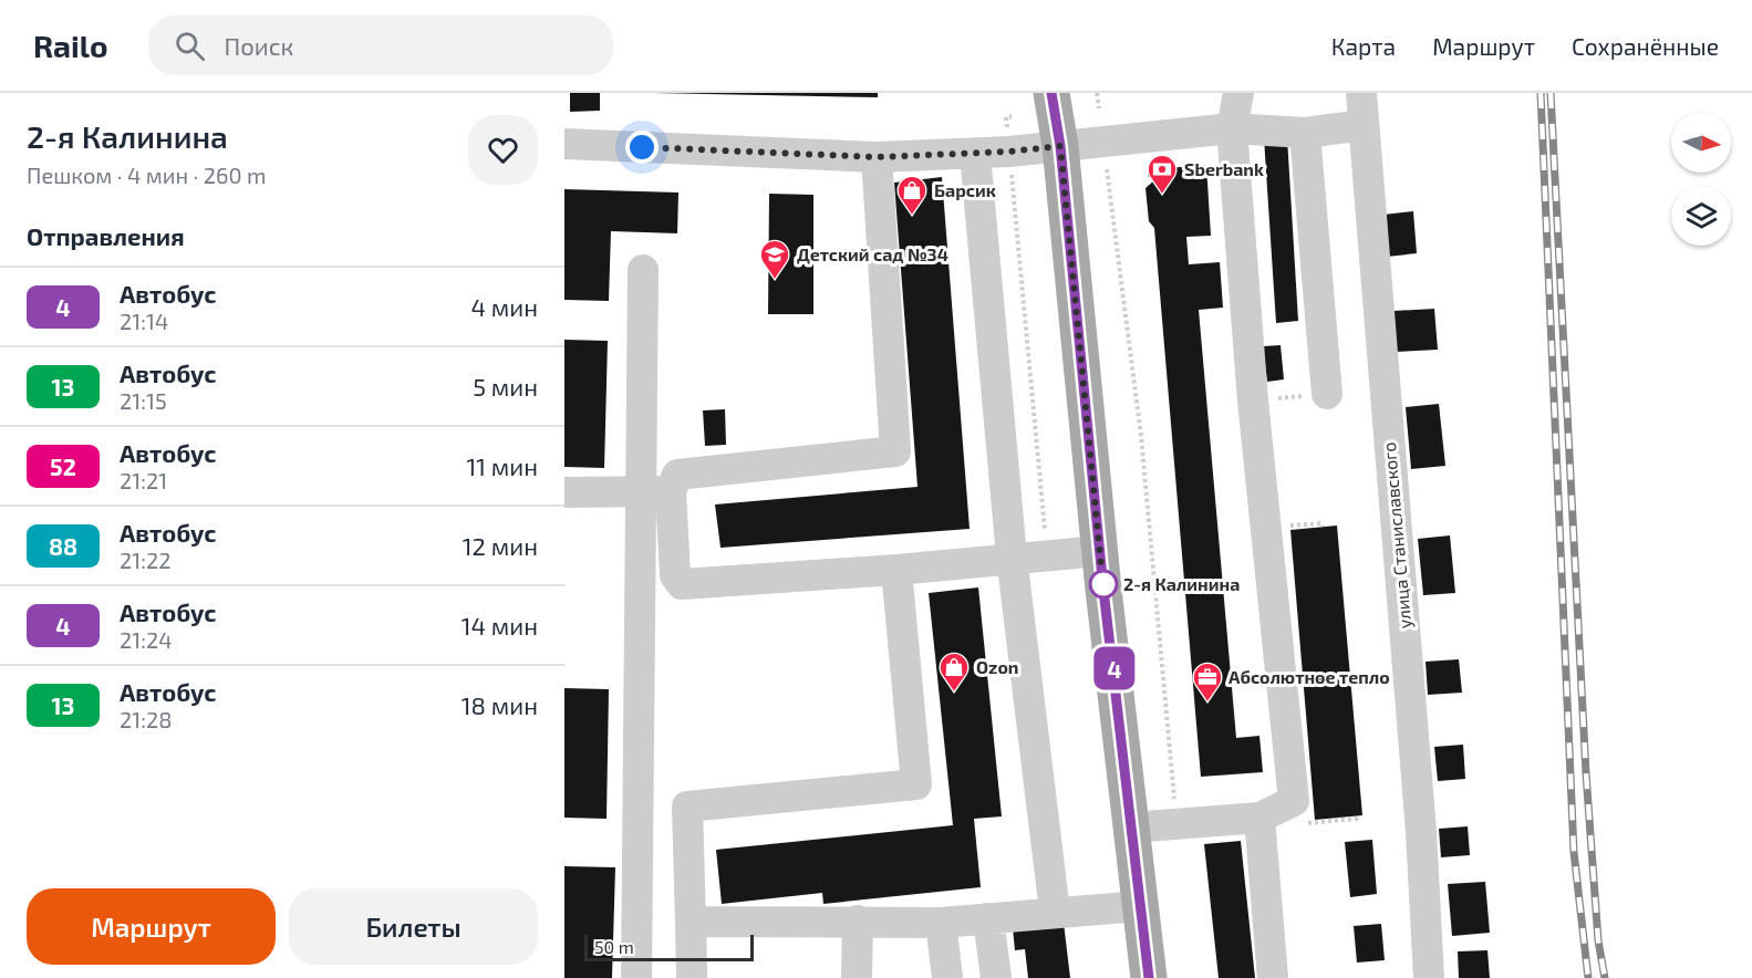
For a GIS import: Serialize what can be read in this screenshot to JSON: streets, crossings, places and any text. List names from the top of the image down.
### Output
{
  "streets": {
    "street": ["улица Станиславского"]
  },
  "places": {
    "bank": ["Sberbank"],
    "shop": ["Барсик", "Ozon"],
    "school or university": ["Детский сад №34"],
    "other": ["2-я Калинина"],
    "office": ["Абсолютное тепло"]
  },
  "lines": ["bus line 4"],
  "scale_bar": "50 m",
  "north": "right",
  "page": {
    "header": "Railo",
    "search": "Поиск",
    "nav": ["Карта", "Маршрут", "Сохранённые"],
    "heading": [
      ["2-я Калинина", "Пешком · 4 мин · 260 m"],
      "Отправления"
    ],
    "on_map": "4",
    "list": [
      {
        "mark": "4",
        "name": "Автобус",
        "note": "21:14",
        "value": "4 мин"
      },
      {
        "mark": "13",
        "name": "Автобус",
        "note": "21:15",
        "value": "5 мин"
      },
      {
        "mark": "52",
        "name": "Автобус",
        "note": "21:21",
        "value": "11 мин"
      },
      {
        "mark": "88",
        "name": "Автобус",
        "note": "21:22",
        "value": "12 мин"
      },
      {
        "mark": "4",
        "name": "Автобус",
        "note": "21:24",
        "value": "14 мин"
      },
      {
        "mark": "13",
        "name": "Автобус",
        "note": "21:28",
        "value": "18 мин"
      }
    ],
    "buttons": ["Маршрут", "Билеты"],
    "scale": "50 m"
  }
}
